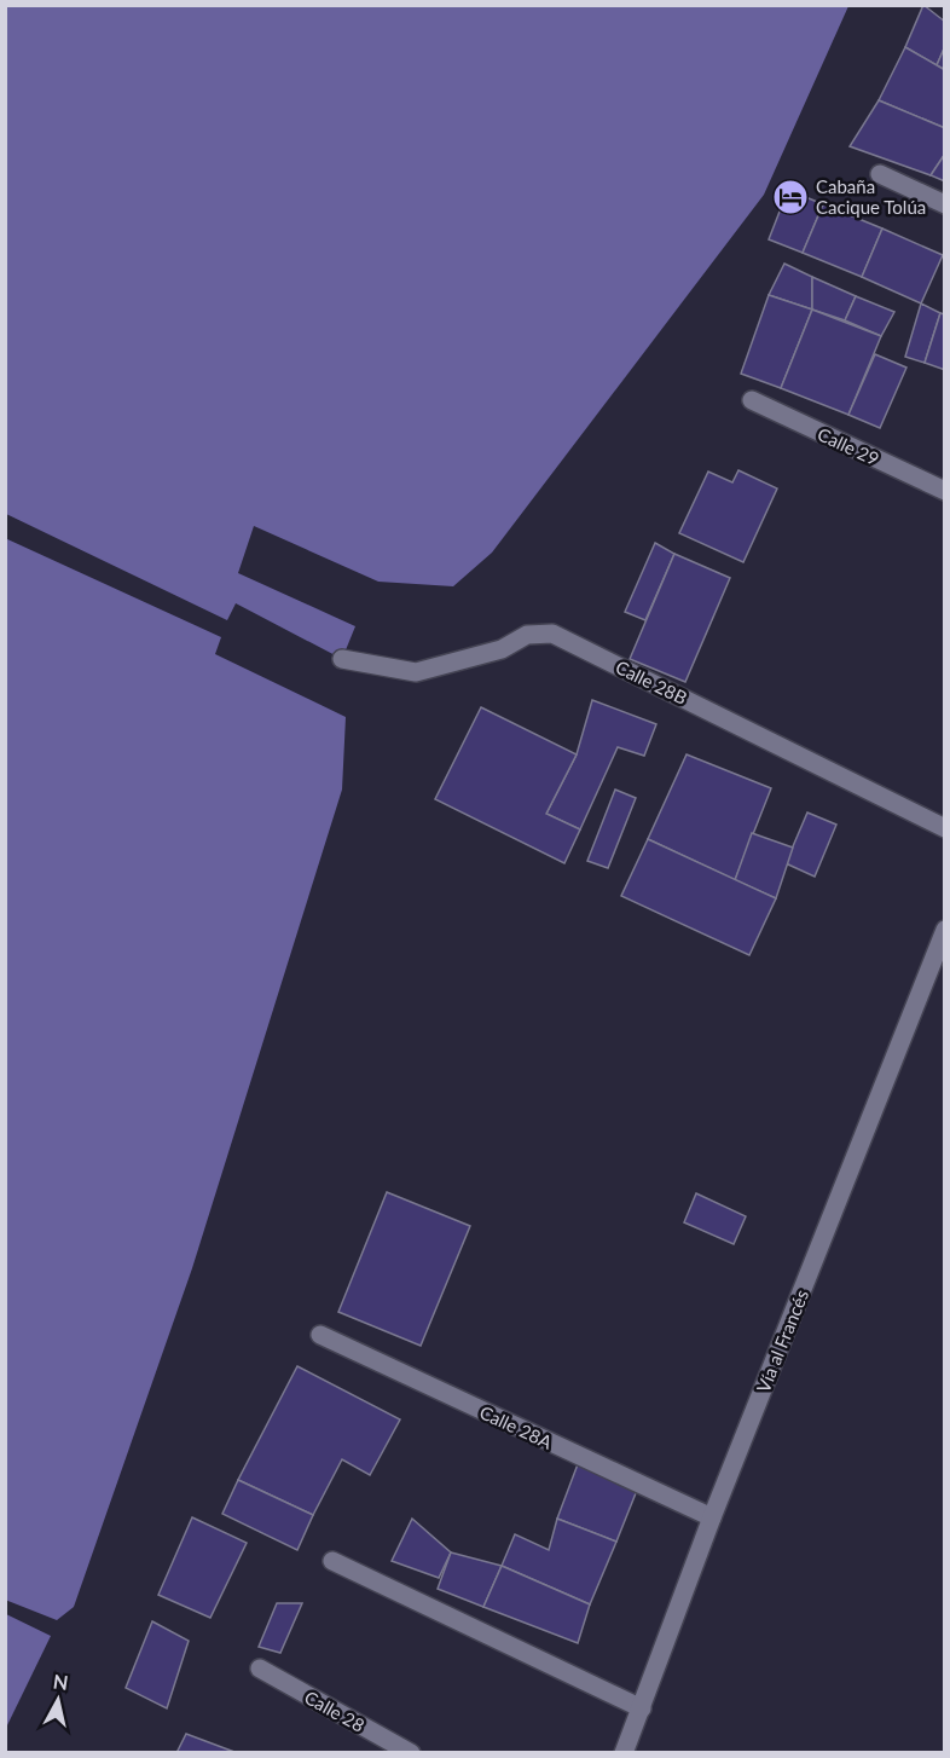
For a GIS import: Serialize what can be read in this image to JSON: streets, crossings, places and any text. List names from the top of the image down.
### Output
{
  "streets": {
    "street": [
      "Calle 29",
      "Calle 28B",
      "Vía al Francés",
      "Calle 28A",
      "Calle 28"
    ]
  },
  "crossings": [
    ["Vía al Francés", "Calle 28A"]
  ],
  "places": {
    "hotel": ["Cabaña Cacique Tolúa"]
  },
  "north": "top"
}
